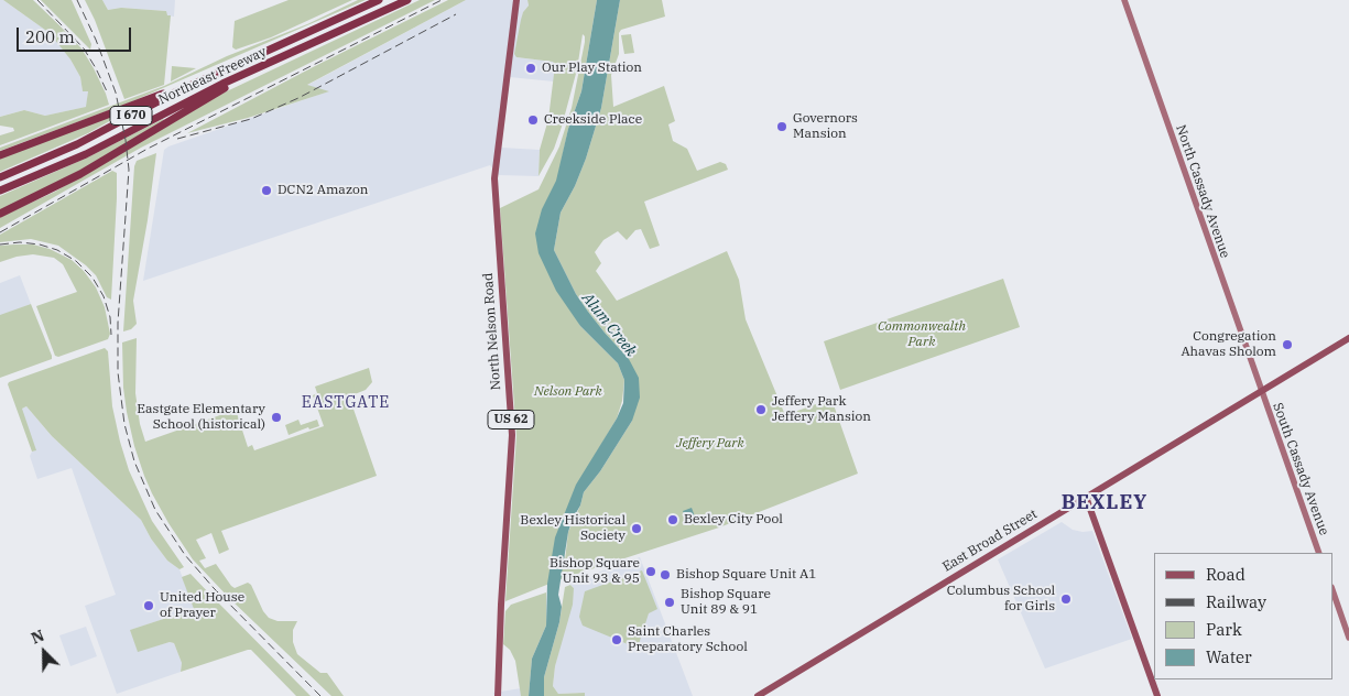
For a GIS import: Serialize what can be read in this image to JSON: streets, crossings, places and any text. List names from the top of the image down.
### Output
{
  "streets": {
    "highway": ["Northeast Freeway", "I 670"],
    "main road": ["North Nelson Road", "US 62", "East Broad Street"],
    "street": ["North Cassady Avenue", "South Cassady Avenue"]
  },
  "crossings": [
    ["North Cassady Avenue", "South Cassady Avenue"],
    ["North Cassady Avenue", "East Broad Street"],
    ["South Cassady Avenue", "East Broad Street"]
  ],
  "districts": ["EASTGATE", "BEXLEY"],
  "water": ["Alum Creek"],
  "parks": ["Commonwealth Park", "Nelson Park", "Jeffery Park"],
  "places": [
    "Our Play Station",
    "Creekside Place",
    "Governors Mansion",
    "DCN2 Amazon",
    "Congregation Ahavas Sholom",
    "Jeffery Park Jeffery Mansion",
    "Eastgate Elementary School (historical)",
    "Bexley City Pool",
    "Bexley Historical Society",
    "Bishop Square Unit 93 & 95",
    "Bishop Square Unit A1",
    "Columbus School for Girls",
    "Bishop Square Unit 89 & 91",
    "United House of Prayer",
    "Saint Charles Preparatory School"
  ],
  "legend": [
    "Road",
    "Railway",
    "Park",
    "Water"
  ],
  "scale_bar": "200 m",
  "north": "top left"
}
